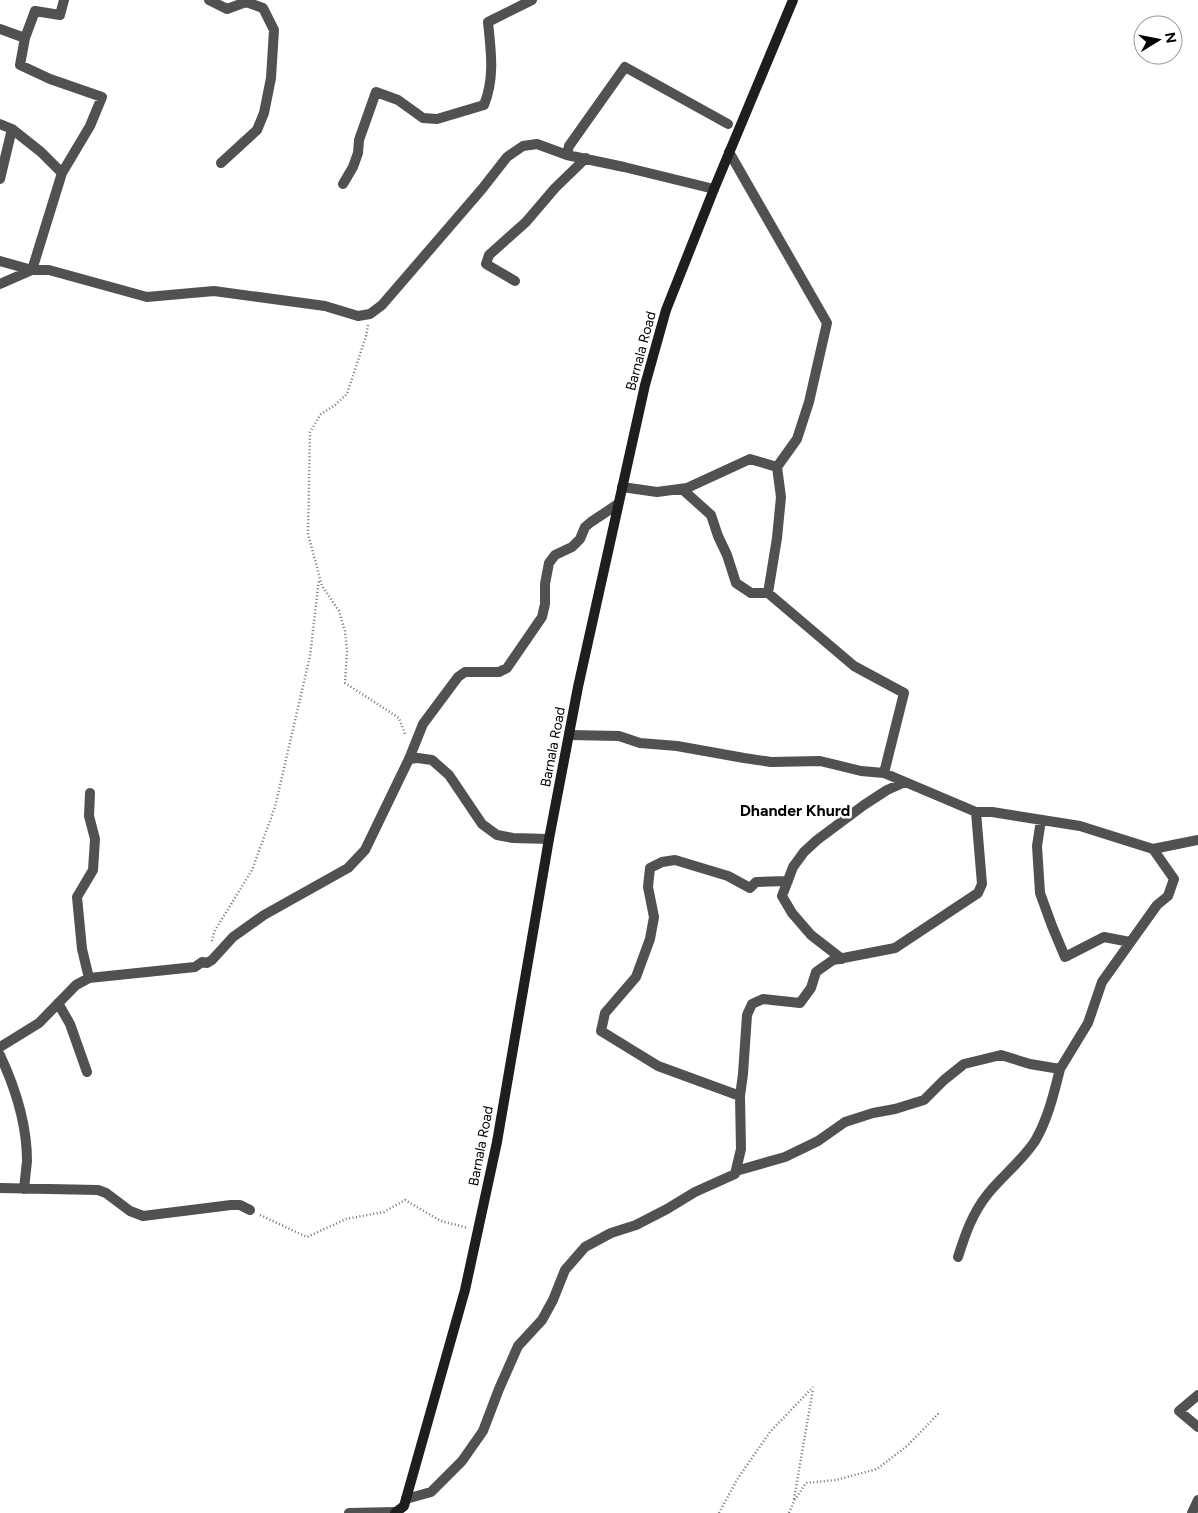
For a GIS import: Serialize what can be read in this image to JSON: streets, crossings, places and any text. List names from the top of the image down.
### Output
{
  "streets": {
    "main road": ["Barnala Road"]
  },
  "districts": ["Dhander Khurd"],
  "north": "right"
}
